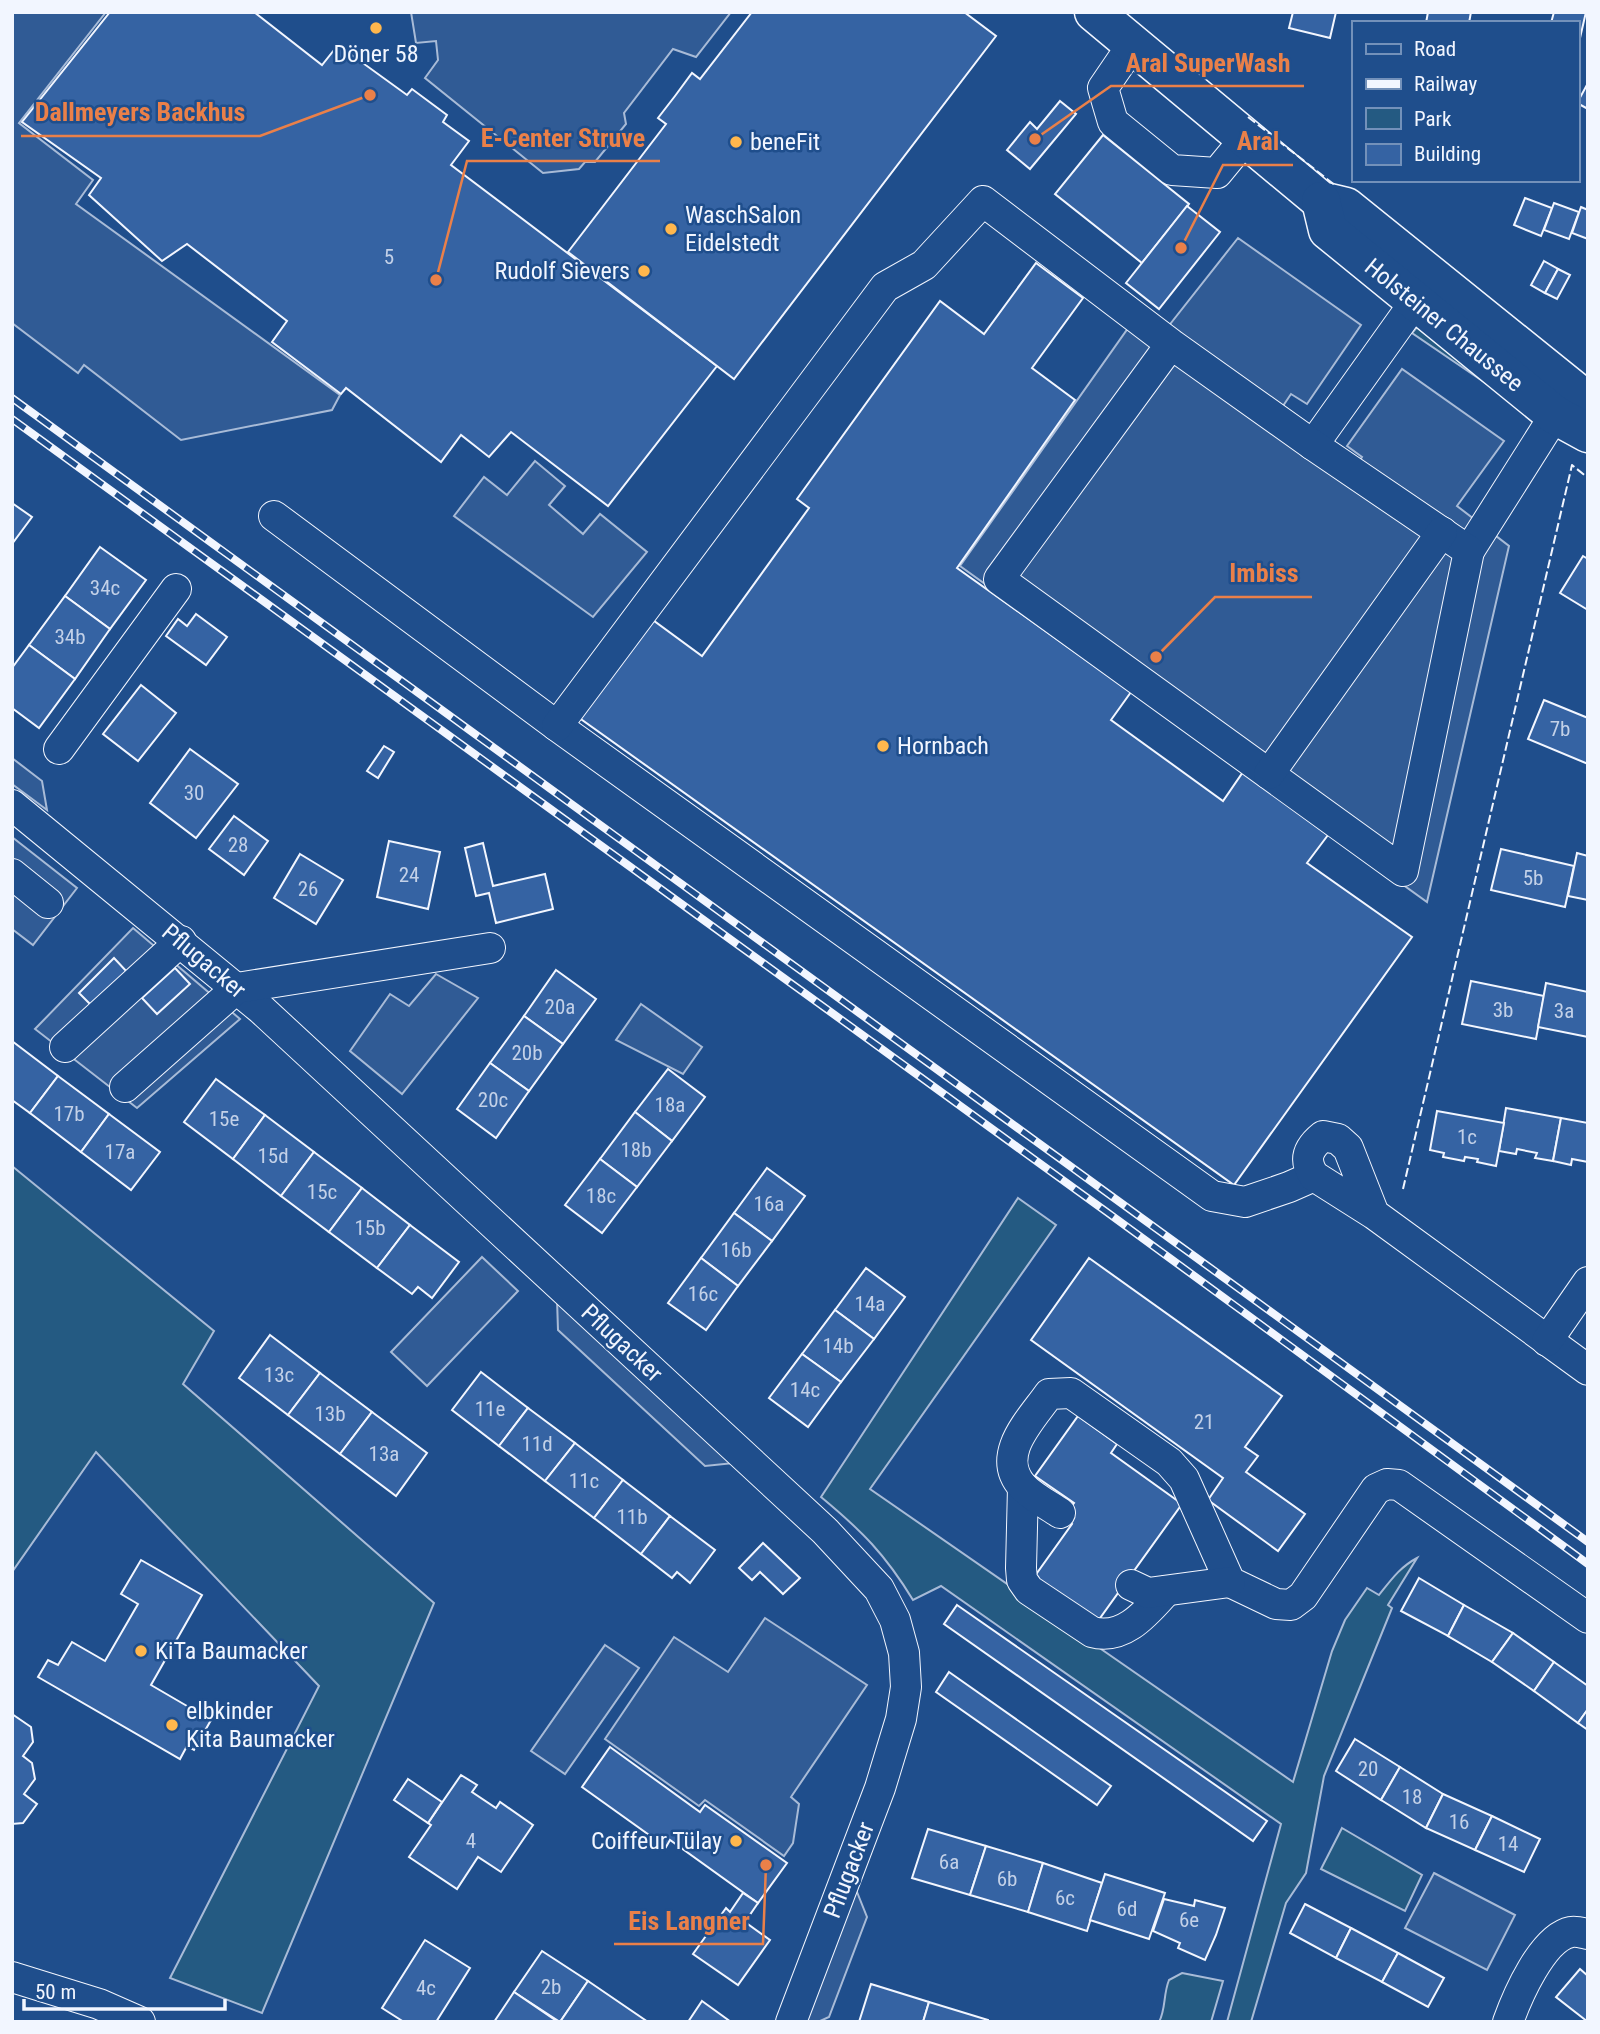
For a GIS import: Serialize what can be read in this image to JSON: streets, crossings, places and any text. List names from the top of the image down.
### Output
{
  "streets": {
    "main road": ["Holsteiner Chaussee"],
    "street": ["Pflugacker"]
  },
  "places": [
    "Döner 58",
    "Dallmeyers Backhus",
    "Aral SuperWash",
    "beneFit",
    "WaschSalon Eidelstedt",
    "Aral",
    "Rudolf Sievers",
    "E-Center Struve",
    "Imbiss",
    "Hornbach",
    "KiTa Baumacker",
    "elbkinder Kita Baumacker",
    "Coiffeur Tülay",
    "Eis Langner"
  ],
  "house_numbers": [
    "5",
    "34c",
    "34b",
    "7b",
    "30",
    "28",
    "24",
    "5b",
    "26",
    "20a",
    "3b",
    "3a",
    "20b",
    "20c",
    "18a",
    "17b",
    "15e",
    "1c",
    "18b",
    "17a",
    "15d",
    "15c",
    "18c",
    "16a",
    "15b",
    "16b",
    "16c",
    "14a",
    "14b",
    "13c",
    "14c",
    "11e",
    "13b",
    "21",
    "11d",
    "13a",
    "11c",
    "11b",
    "20",
    "18",
    "16",
    "4",
    "14",
    "6a",
    "6b",
    "6c",
    "6d",
    "6e",
    "2b",
    "4c"
  ],
  "legend": [
    "Road",
    "Railway",
    "Park",
    "Building"
  ],
  "scale_bar": "50 m"
}
